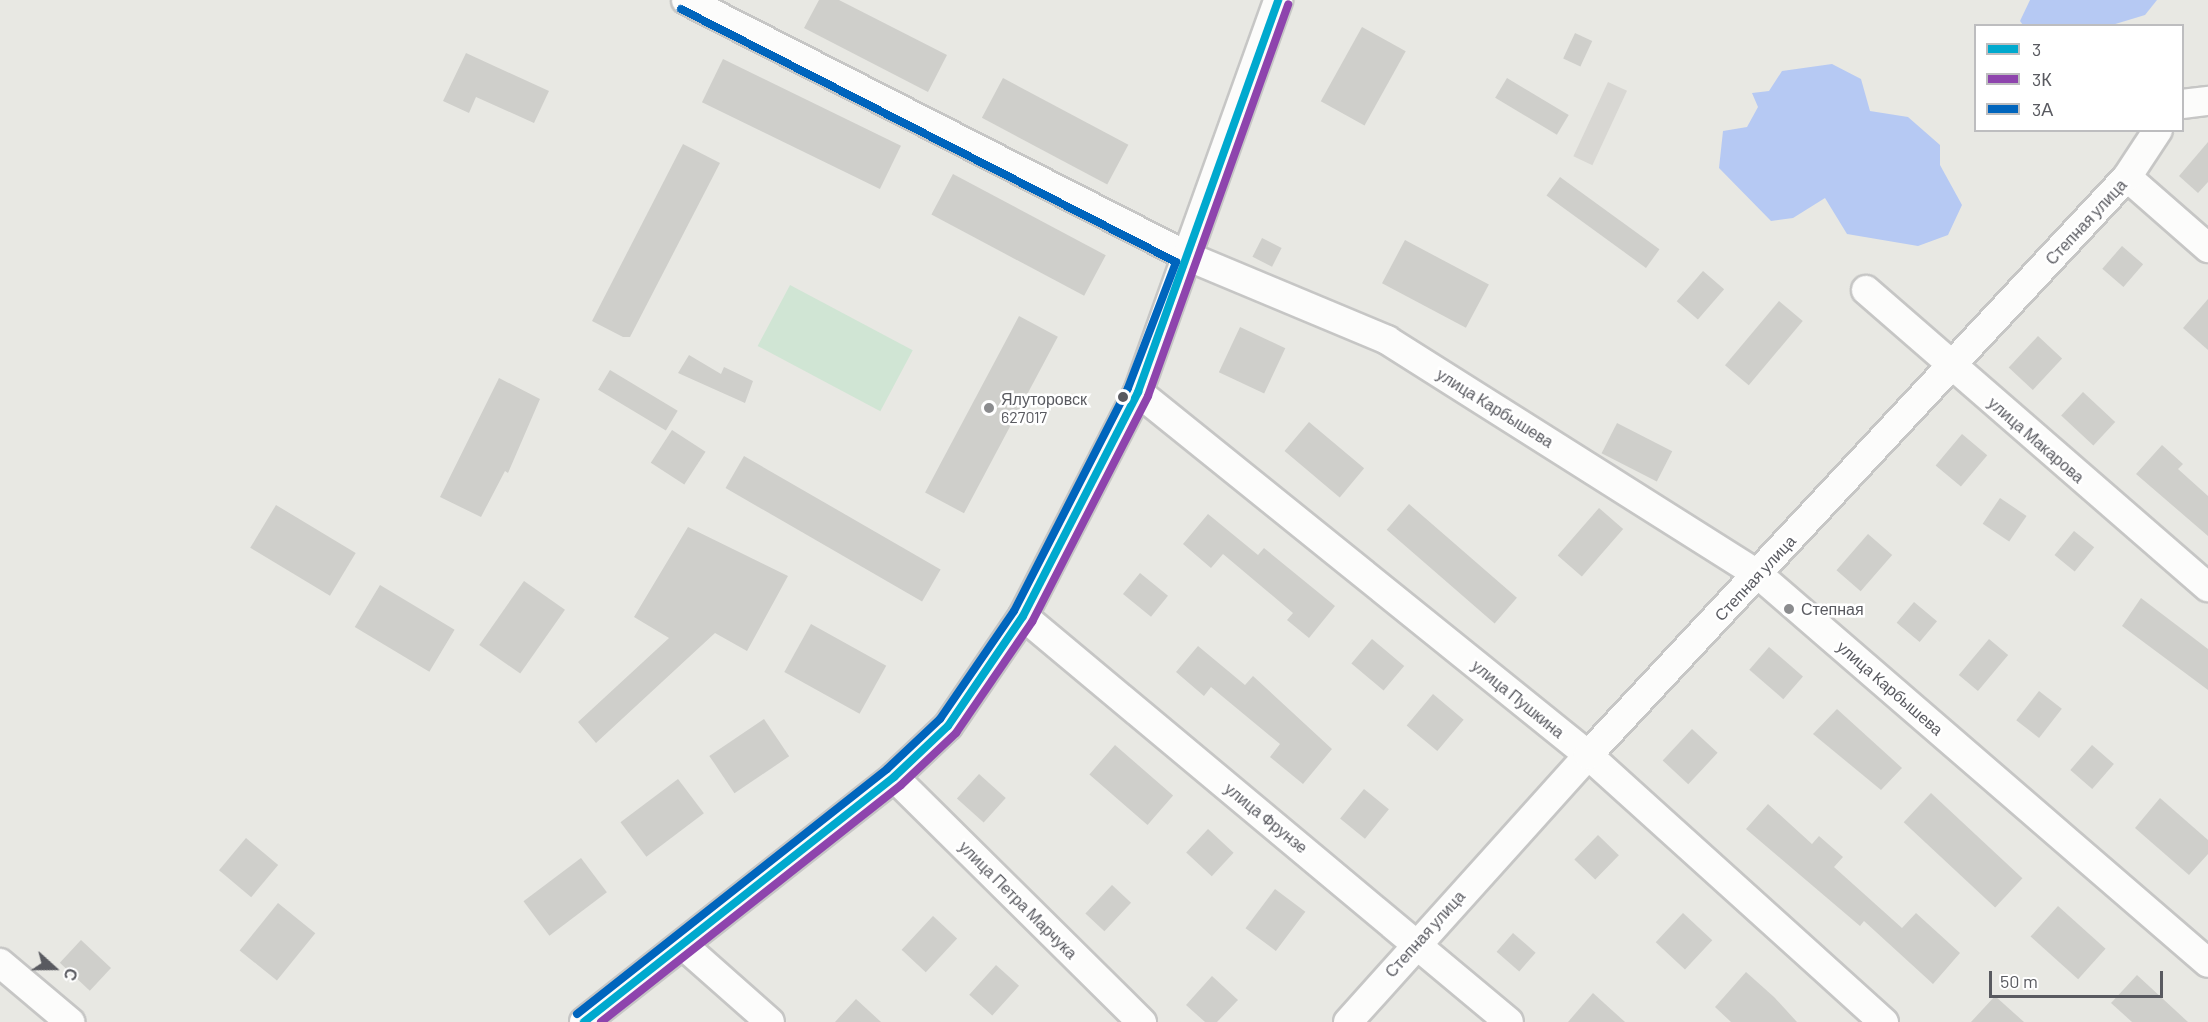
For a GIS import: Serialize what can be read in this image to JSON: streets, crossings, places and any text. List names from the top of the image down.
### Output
{
  "streets": {
    "street": [
      "Степная улица",
      "улица Карбышева",
      "улица Макарова",
      "улица Пушкина",
      "улица Фрунзе",
      "улица Петра Марчука"
    ]
  },
  "crossings": [
    ["Степная улица", "улица Карбышева"],
    ["Степная улица", "улица Макарова"],
    ["Степная улица", "улица Пушкина"],
    ["Степная улица", "улица Фрунзе"]
  ],
  "places": ["Ялуторовск 627017", "Степная"],
  "lines": ["transit line 3", "transit line 3К", "transit line 3А"],
  "legend": ["3", "3К", "3А"],
  "scale_bar": "50 m",
  "north": "right"
}
